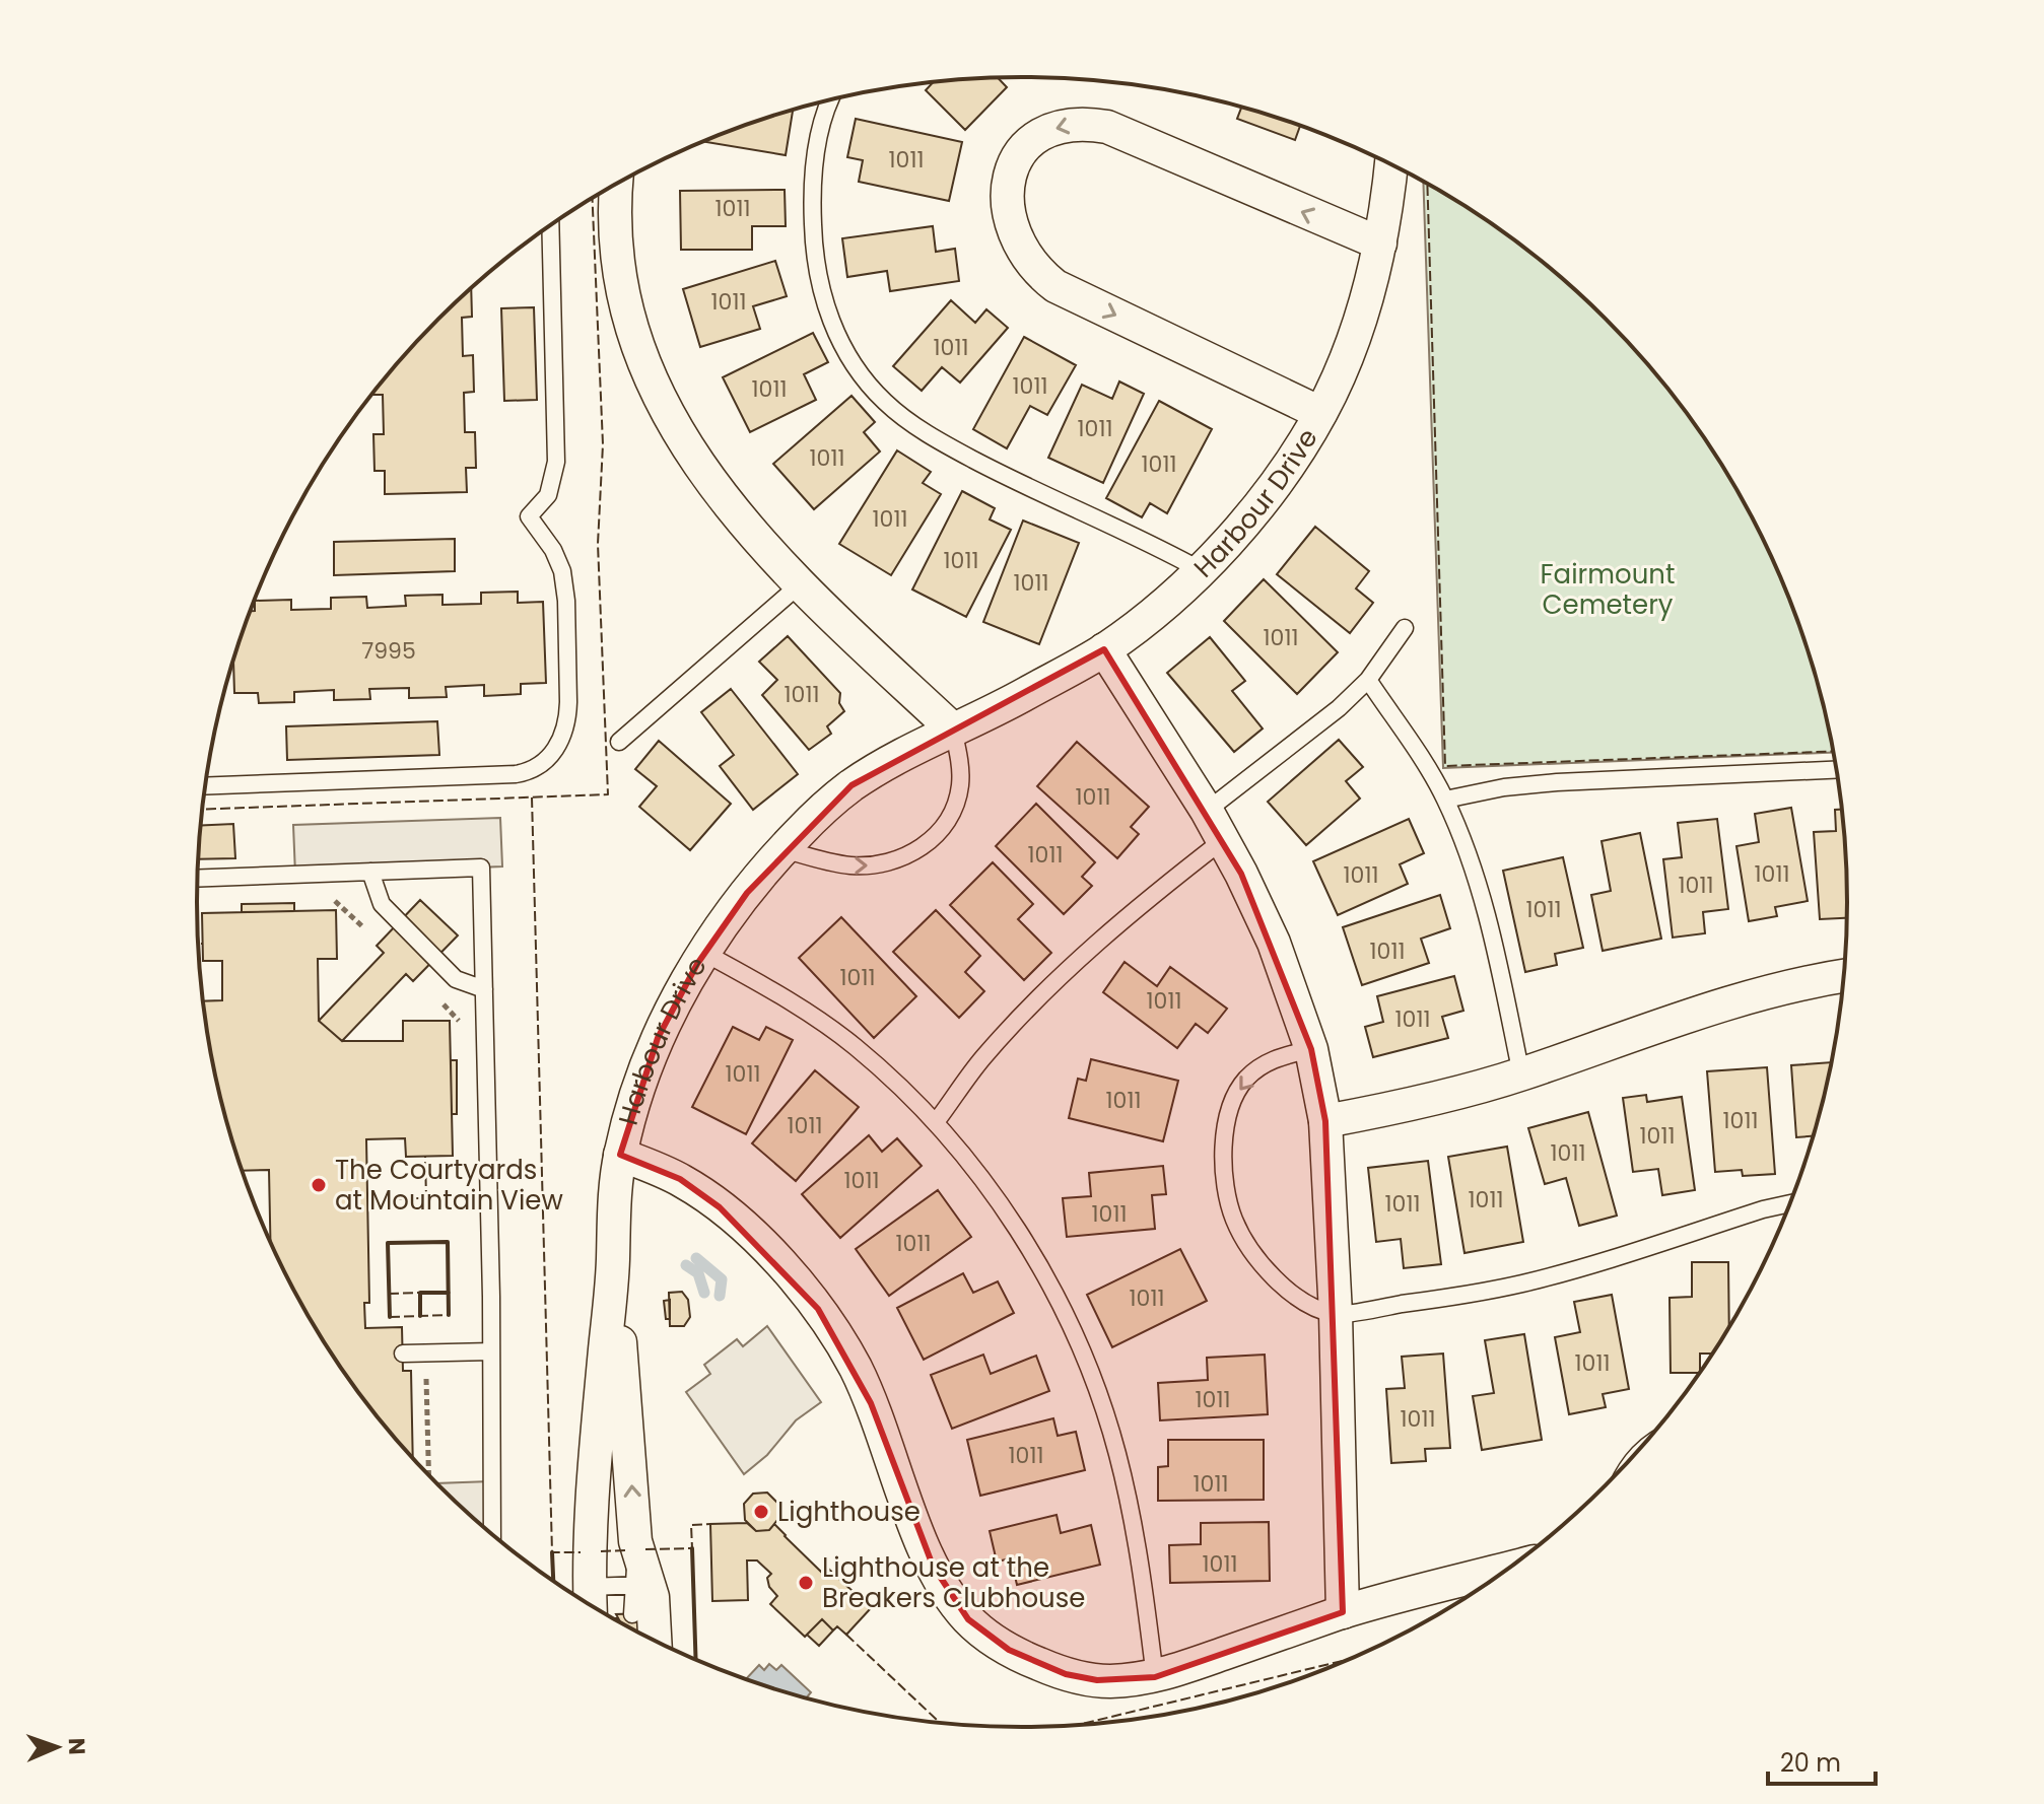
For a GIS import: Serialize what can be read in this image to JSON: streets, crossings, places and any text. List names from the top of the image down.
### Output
{
  "streets": {
    "street": ["Harbour Drive"]
  },
  "parks": ["Fairmount Cemetery"],
  "places": ["The Courtyards at Mountain View", "Lighthouse", "Lighthouse at the Breakers Clubhouse"],
  "house_numbers": [
    "1011",
    "1011",
    "1011",
    "1011",
    "1011",
    "1011",
    "1011",
    "1011",
    "1011",
    "1011",
    "1011",
    "1011",
    "1011",
    "7995",
    "1011",
    "1011",
    "1011",
    "1011",
    "1011",
    "1011",
    "1011",
    "1011",
    "1011",
    "1011",
    "1011",
    "1011",
    "1011",
    "1011",
    "1011",
    "1011",
    "1011",
    "1011",
    "1011",
    "1011",
    "1011",
    "1011",
    "1011",
    "1011",
    "1011",
    "1011",
    "1011",
    "1011",
    "1011"
  ],
  "scale_bar": "20 m",
  "north": "right"
}
